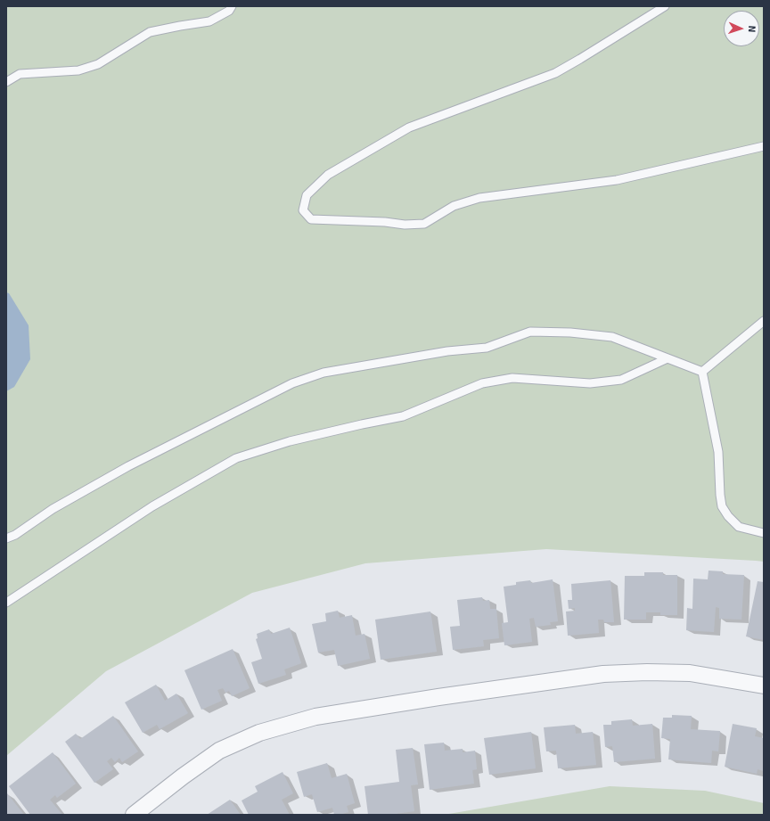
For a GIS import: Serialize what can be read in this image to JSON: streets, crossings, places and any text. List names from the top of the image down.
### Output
{
  "north": "right"
}
